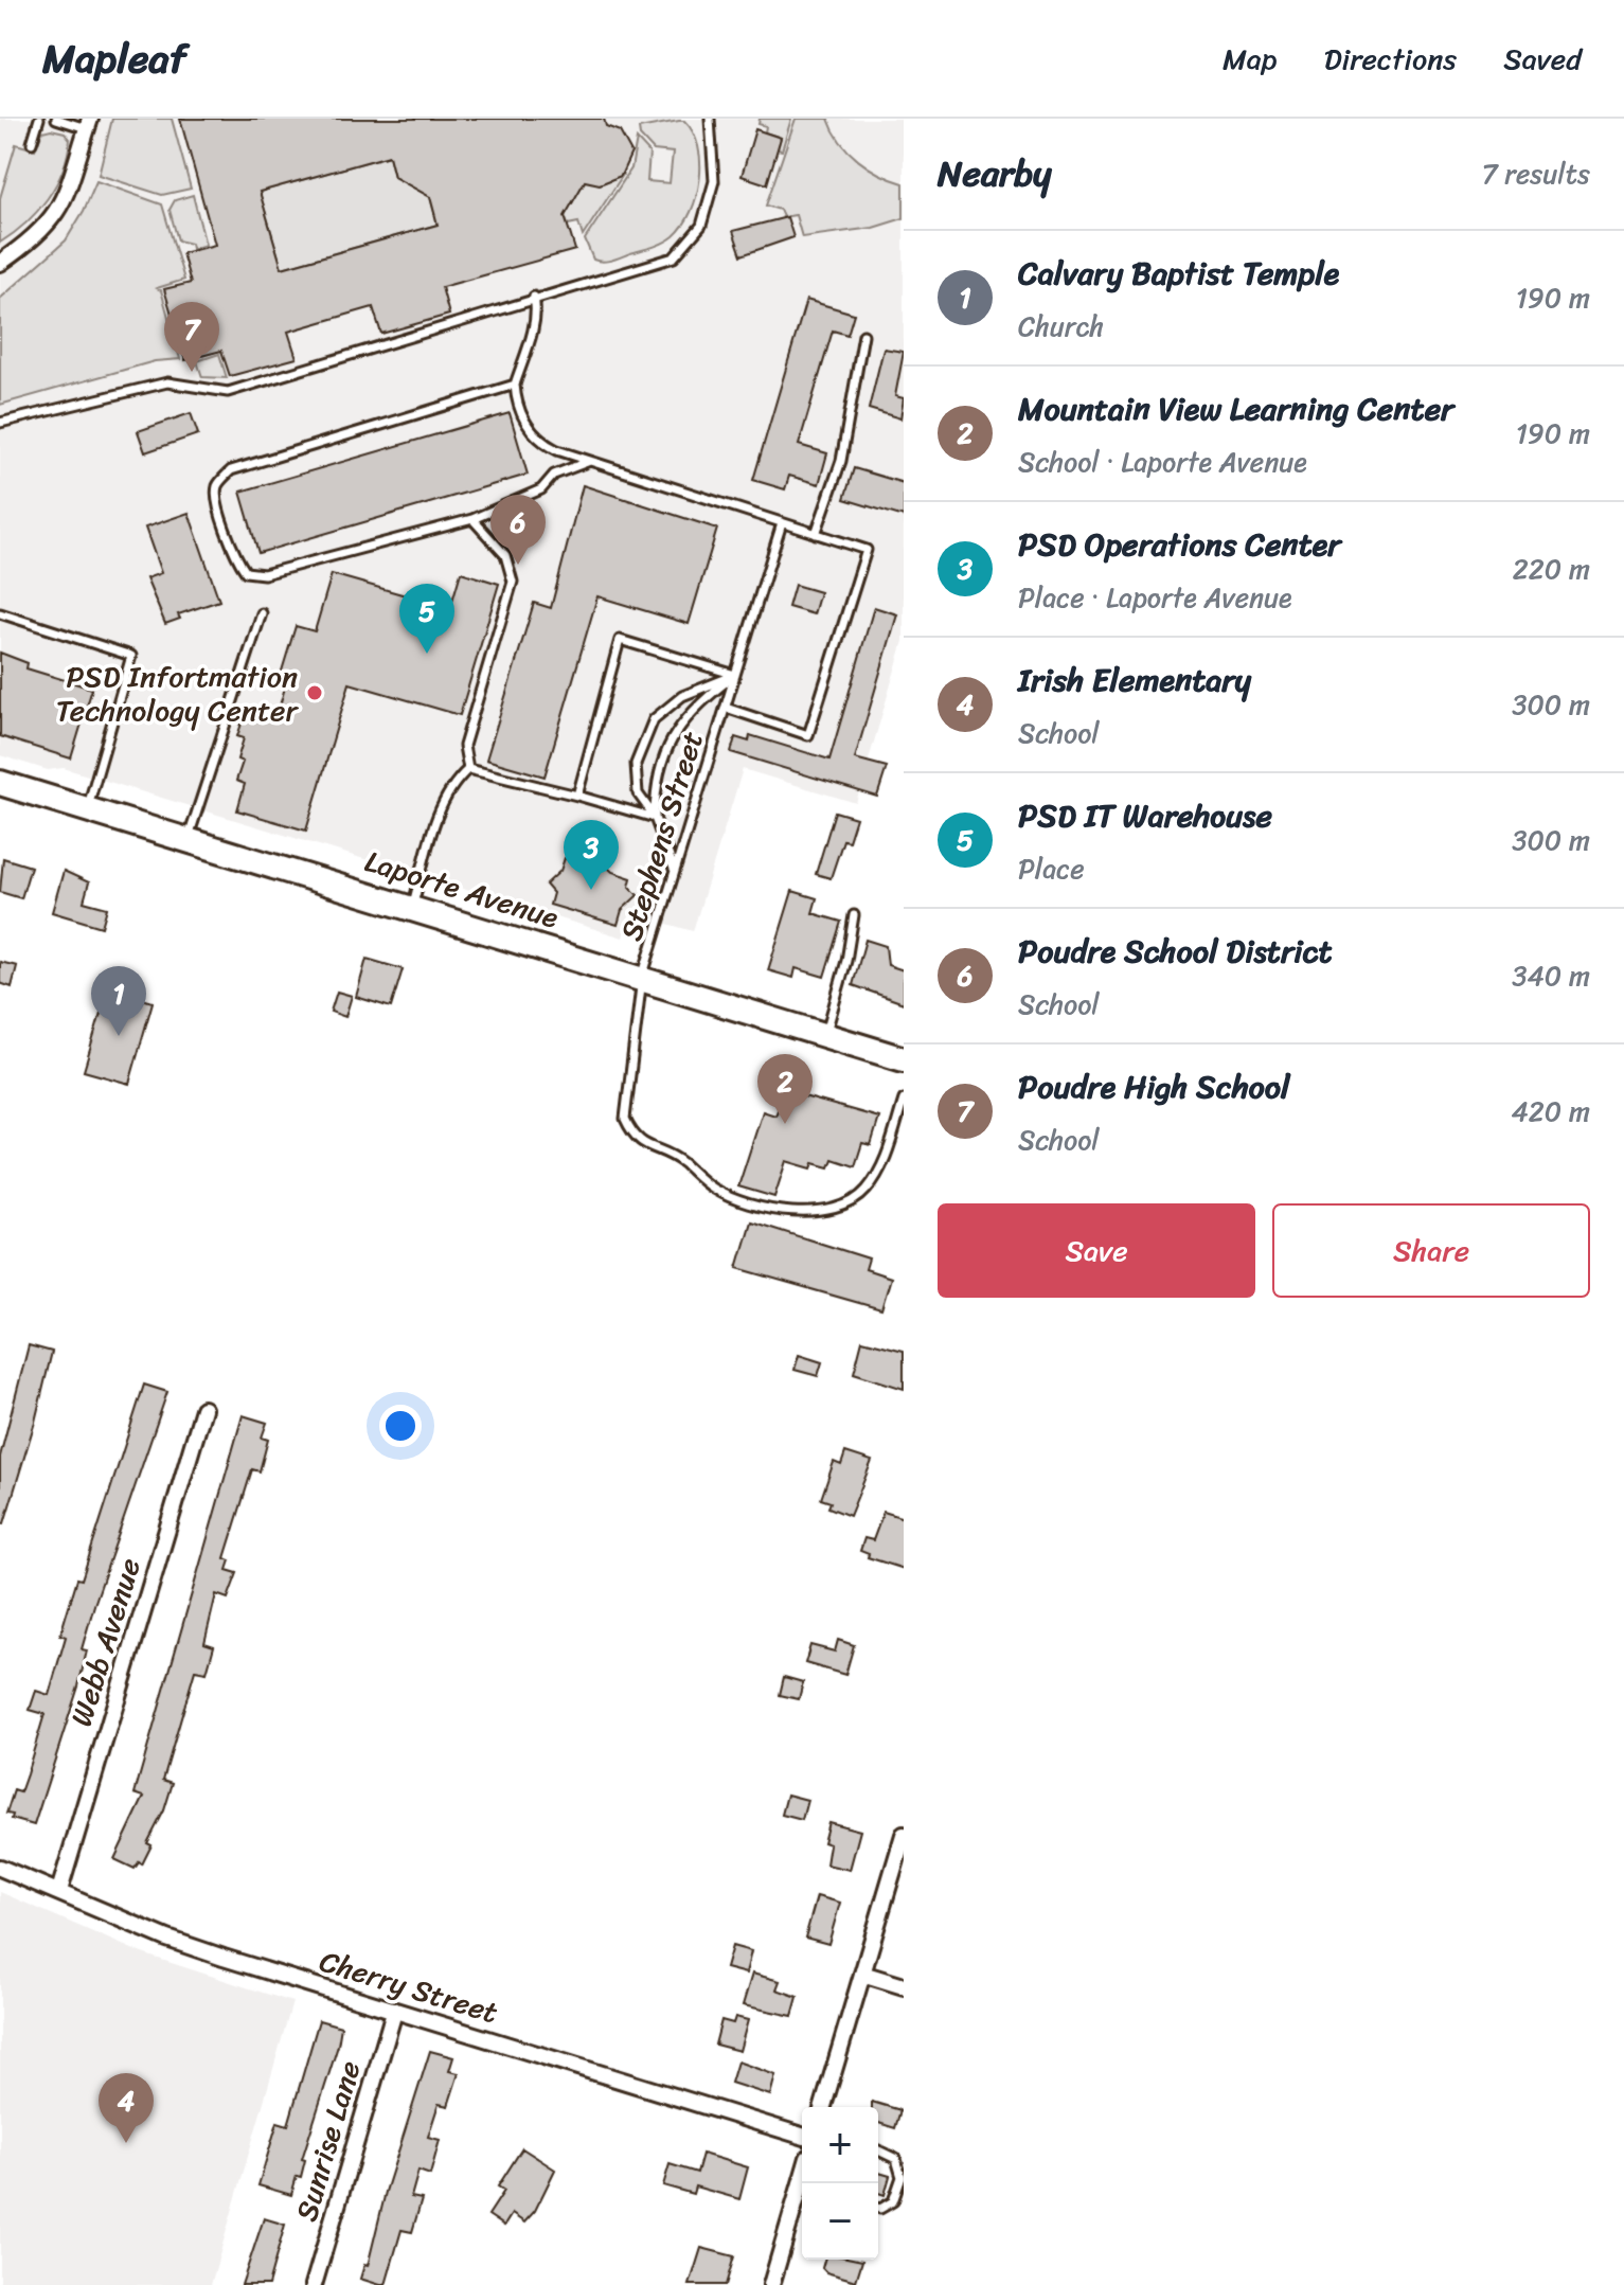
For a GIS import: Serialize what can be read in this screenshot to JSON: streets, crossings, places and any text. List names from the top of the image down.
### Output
{
  "streets": {
    "street": [
      "Laporte Avenue",
      "Webb Avenue",
      "Cherry Street",
      "Sunrise Lane"
    ],
    "lane": ["Stephens Street"]
  },
  "crossings": [
    ["Stephens Street", "Laporte Avenue"],
    ["Webb Avenue", "Cherry Street"],
    ["Cherry Street", "Sunrise Lane"]
  ],
  "places": ["PSD Infortmation Technology Center"],
  "page": {
    "header": "Mapleaf",
    "nav": ["Map", "Directions", "Saved"],
    "heading": ["Nearby", "7 results"],
    "list": [
      {
        "mark": "1",
        "name": "Calvary Baptist Temple",
        "note": "Church",
        "value": "190 m"
      },
      {
        "mark": "2",
        "name": "Mountain View Learning Center",
        "note": "School · Laporte Avenue",
        "value": "190 m"
      },
      {
        "mark": "3",
        "name": "PSD Operations Center",
        "note": "Place · Laporte Avenue",
        "value": "220 m"
      },
      {
        "mark": "4",
        "name": "Irish Elementary",
        "note": "School",
        "value": "300 m"
      },
      {
        "mark": "5",
        "name": "PSD IT Warehouse",
        "note": "Place",
        "value": "300 m"
      },
      {
        "mark": "6",
        "name": "Poudre School District",
        "note": "School",
        "value": "340 m"
      },
      {
        "mark": "7",
        "name": "Poudre High School",
        "note": "School",
        "value": "420 m"
      }
    ],
    "pins": [
      "7",
      "6",
      "5",
      "3",
      "1",
      "2",
      "4"
    ],
    "buttons": ["Save", "Share"],
    "map_buttons": ["+", "−"]
  }
}
